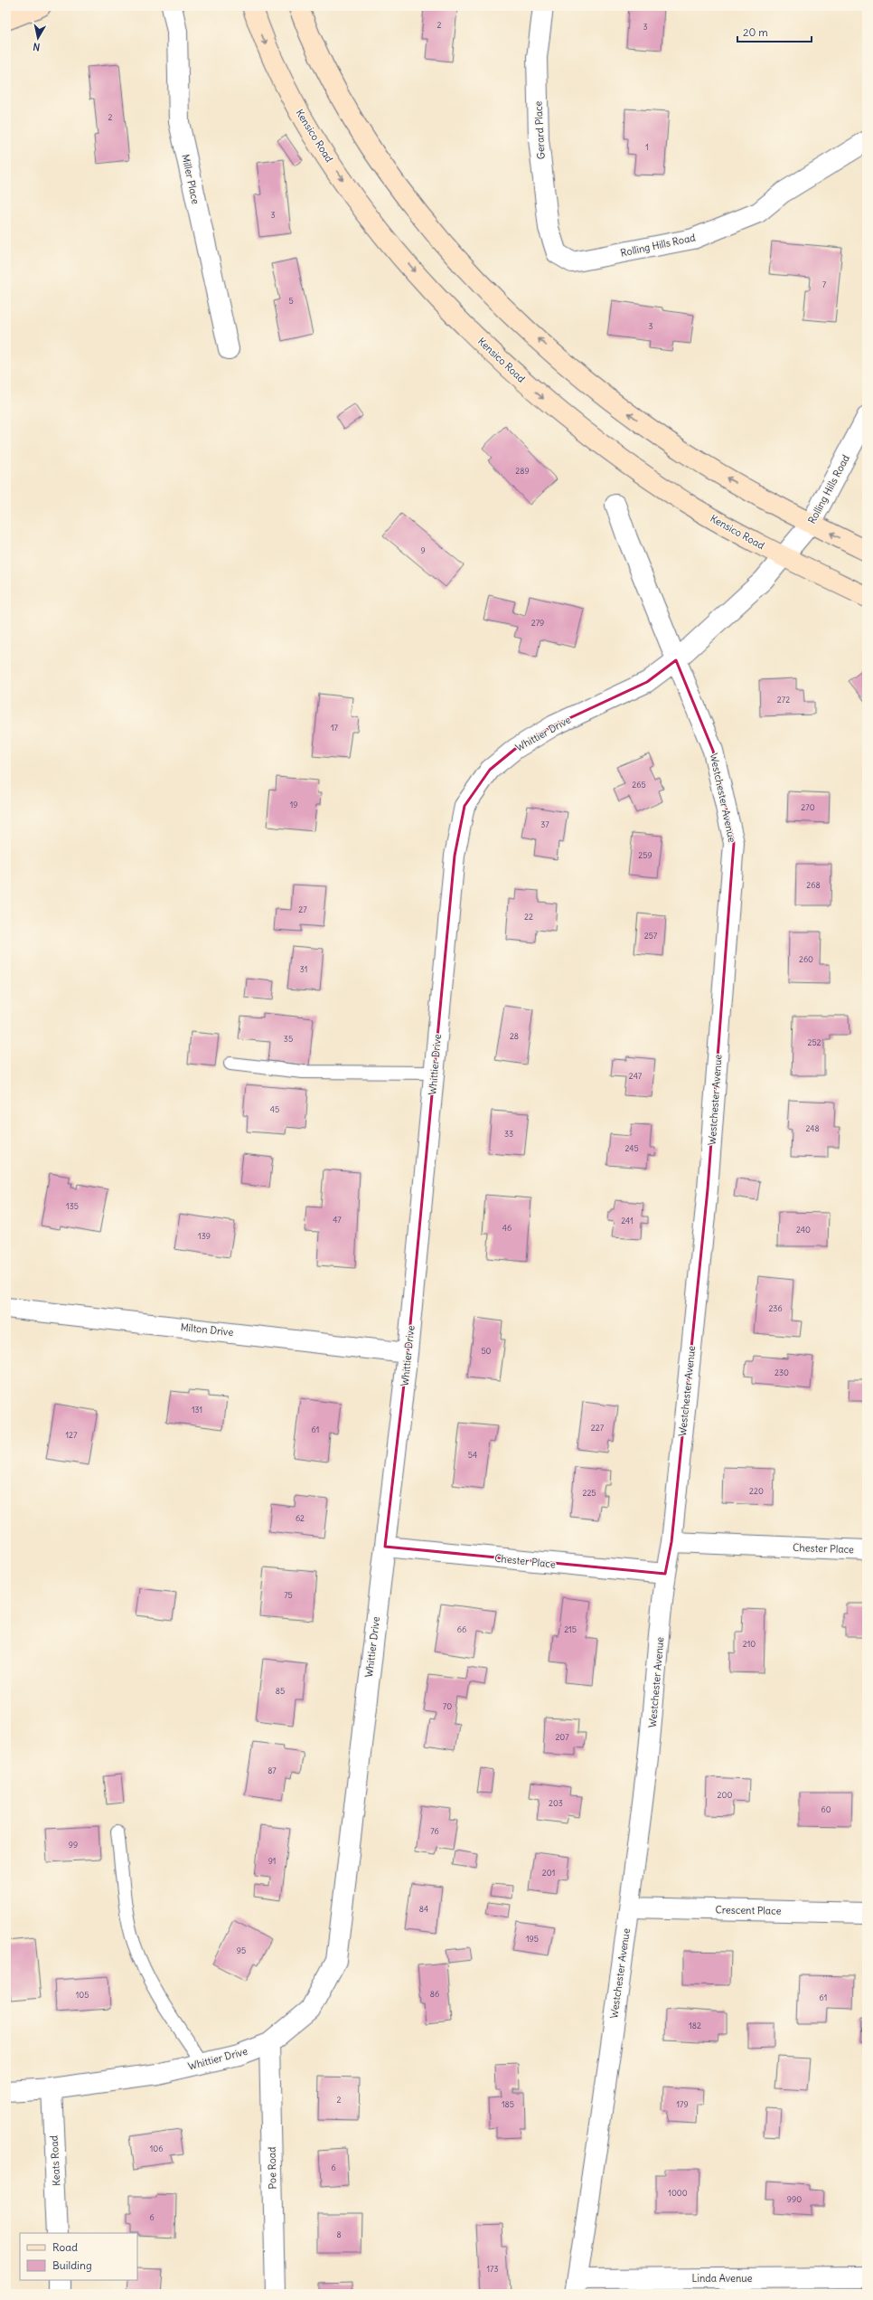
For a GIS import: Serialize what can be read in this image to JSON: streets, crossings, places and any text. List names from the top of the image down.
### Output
{
  "streets": {
    "street": [
      "Gerard Place",
      "Kensico Road",
      "Miller Place",
      "Rolling Hills Road",
      "Whittier Drive",
      "Westchester Avenue",
      "Milton Drive",
      "Chester Place",
      "Crescent Place",
      "Keats Road",
      "Poe Road",
      "Linda Avenue"
    ]
  },
  "crossings": [
    ["Gerard Place", "Rolling Hills Road"],
    ["Kensico Road", "Whittier Drive"],
    ["Rolling Hills Road", "Whittier Drive"],
    ["Whittier Drive", "Westchester Avenue"],
    ["Whittier Drive", "Milton Drive"],
    ["Whittier Drive", "Chester Place"],
    ["Whittier Drive", "Keats Road"],
    ["Whittier Drive", "Poe Road"],
    ["Westchester Avenue", "Chester Place"],
    ["Westchester Avenue", "Crescent Place"],
    ["Westchester Avenue", "Linda Avenue"]
  ],
  "house_numbers": [
    "2",
    "3",
    "2",
    "1",
    "3",
    "7",
    "5",
    "3",
    "289",
    "9",
    "279",
    "272",
    "17",
    "265",
    "19",
    "270",
    "37",
    "259",
    "268",
    "27",
    "22",
    "257",
    "260",
    "31",
    "28",
    "35",
    "252",
    "247",
    "45",
    "248",
    "33",
    "245",
    "135",
    "47",
    "241",
    "46",
    "240",
    "139",
    "236",
    "50",
    "230",
    "131",
    "227",
    "61",
    "127",
    "54",
    "220",
    "225",
    "62",
    "75",
    "66",
    "215",
    "210",
    "85",
    "70",
    "207",
    "87",
    "200",
    "203",
    "60",
    "76",
    "99",
    "91",
    "201",
    "84",
    "195",
    "95",
    "86",
    "105",
    "61",
    "182",
    "2",
    "185",
    "179",
    "106",
    "6",
    "1000",
    "990",
    "6",
    "8",
    "173"
  ],
  "legend": ["Road", "Building"],
  "scale_bar": "20 m",
  "north": "bottom"
}
